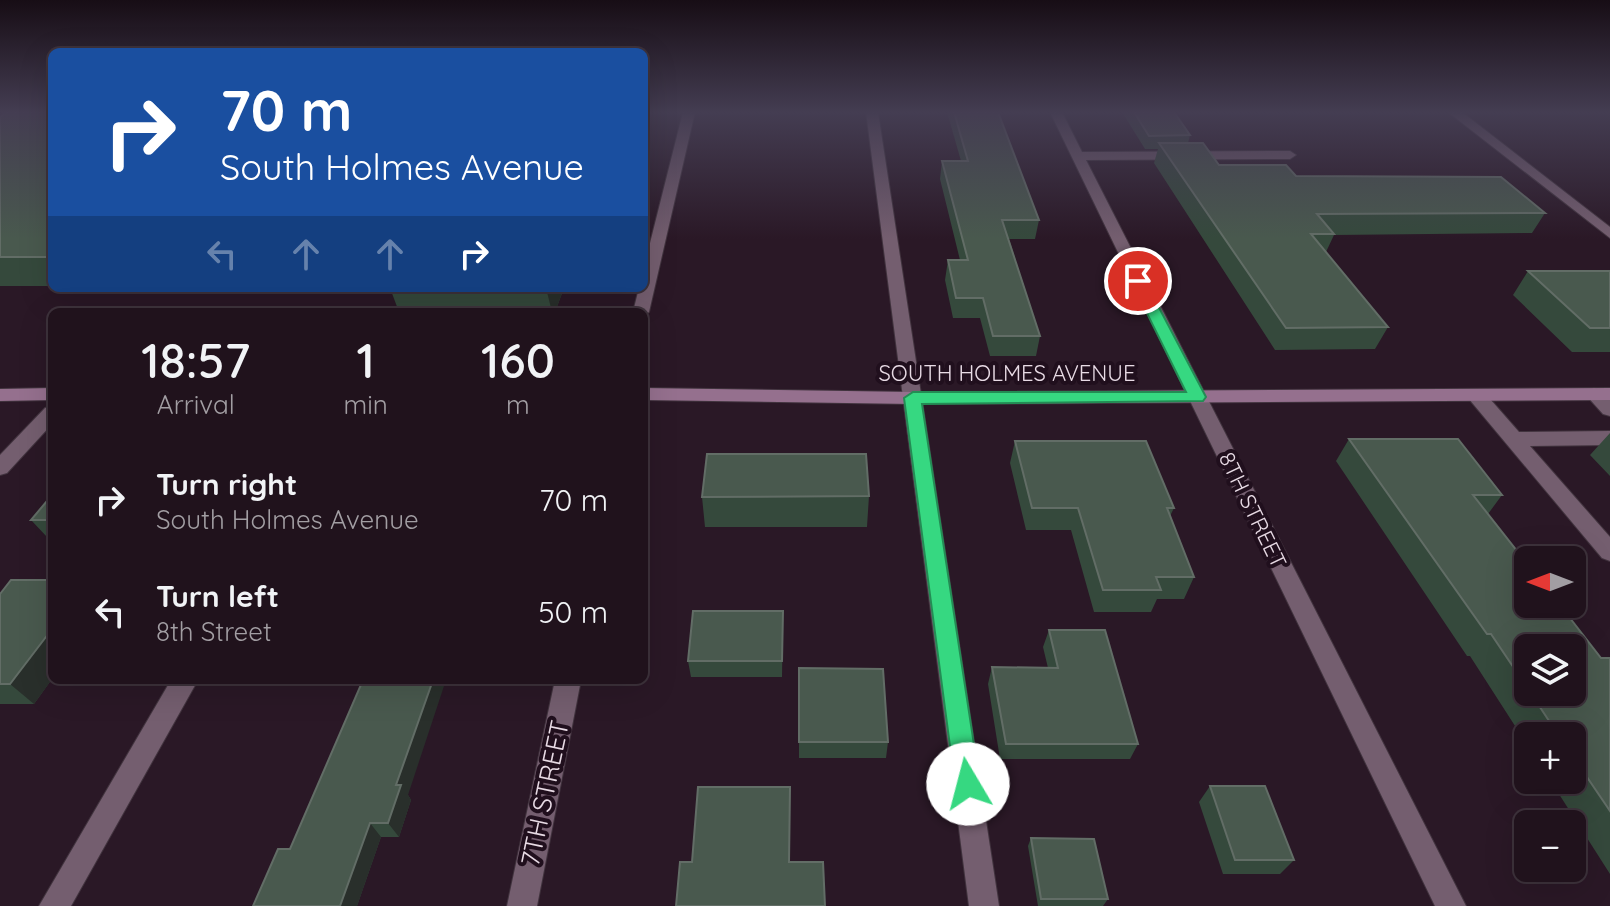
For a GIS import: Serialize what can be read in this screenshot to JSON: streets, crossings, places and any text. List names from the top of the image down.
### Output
{
  "streets": {
    "main road": ["SOUTH HOLMES AVENUE"],
    "street": ["8TH STREET", "7TH STREET"]
  },
  "crossings": [
    ["SOUTH HOLMES AVENUE", "8TH STREET"]
  ],
  "north": "left",
  "page": {
    "turn": ["70 m", "South Holmes Avenue"],
    "eta": [
      "18:57",
      "Arrival",
      "1",
      "min",
      "160",
      "m"
    ],
    "list": [
      {
        "name": "Turn right",
        "note": "South Holmes Avenue",
        "value": "70 m"
      },
      {
        "name": "Turn left",
        "note": "8th Street",
        "value": "50 m"
      }
    ],
    "map_buttons": ["+", "−"]
  }
}
